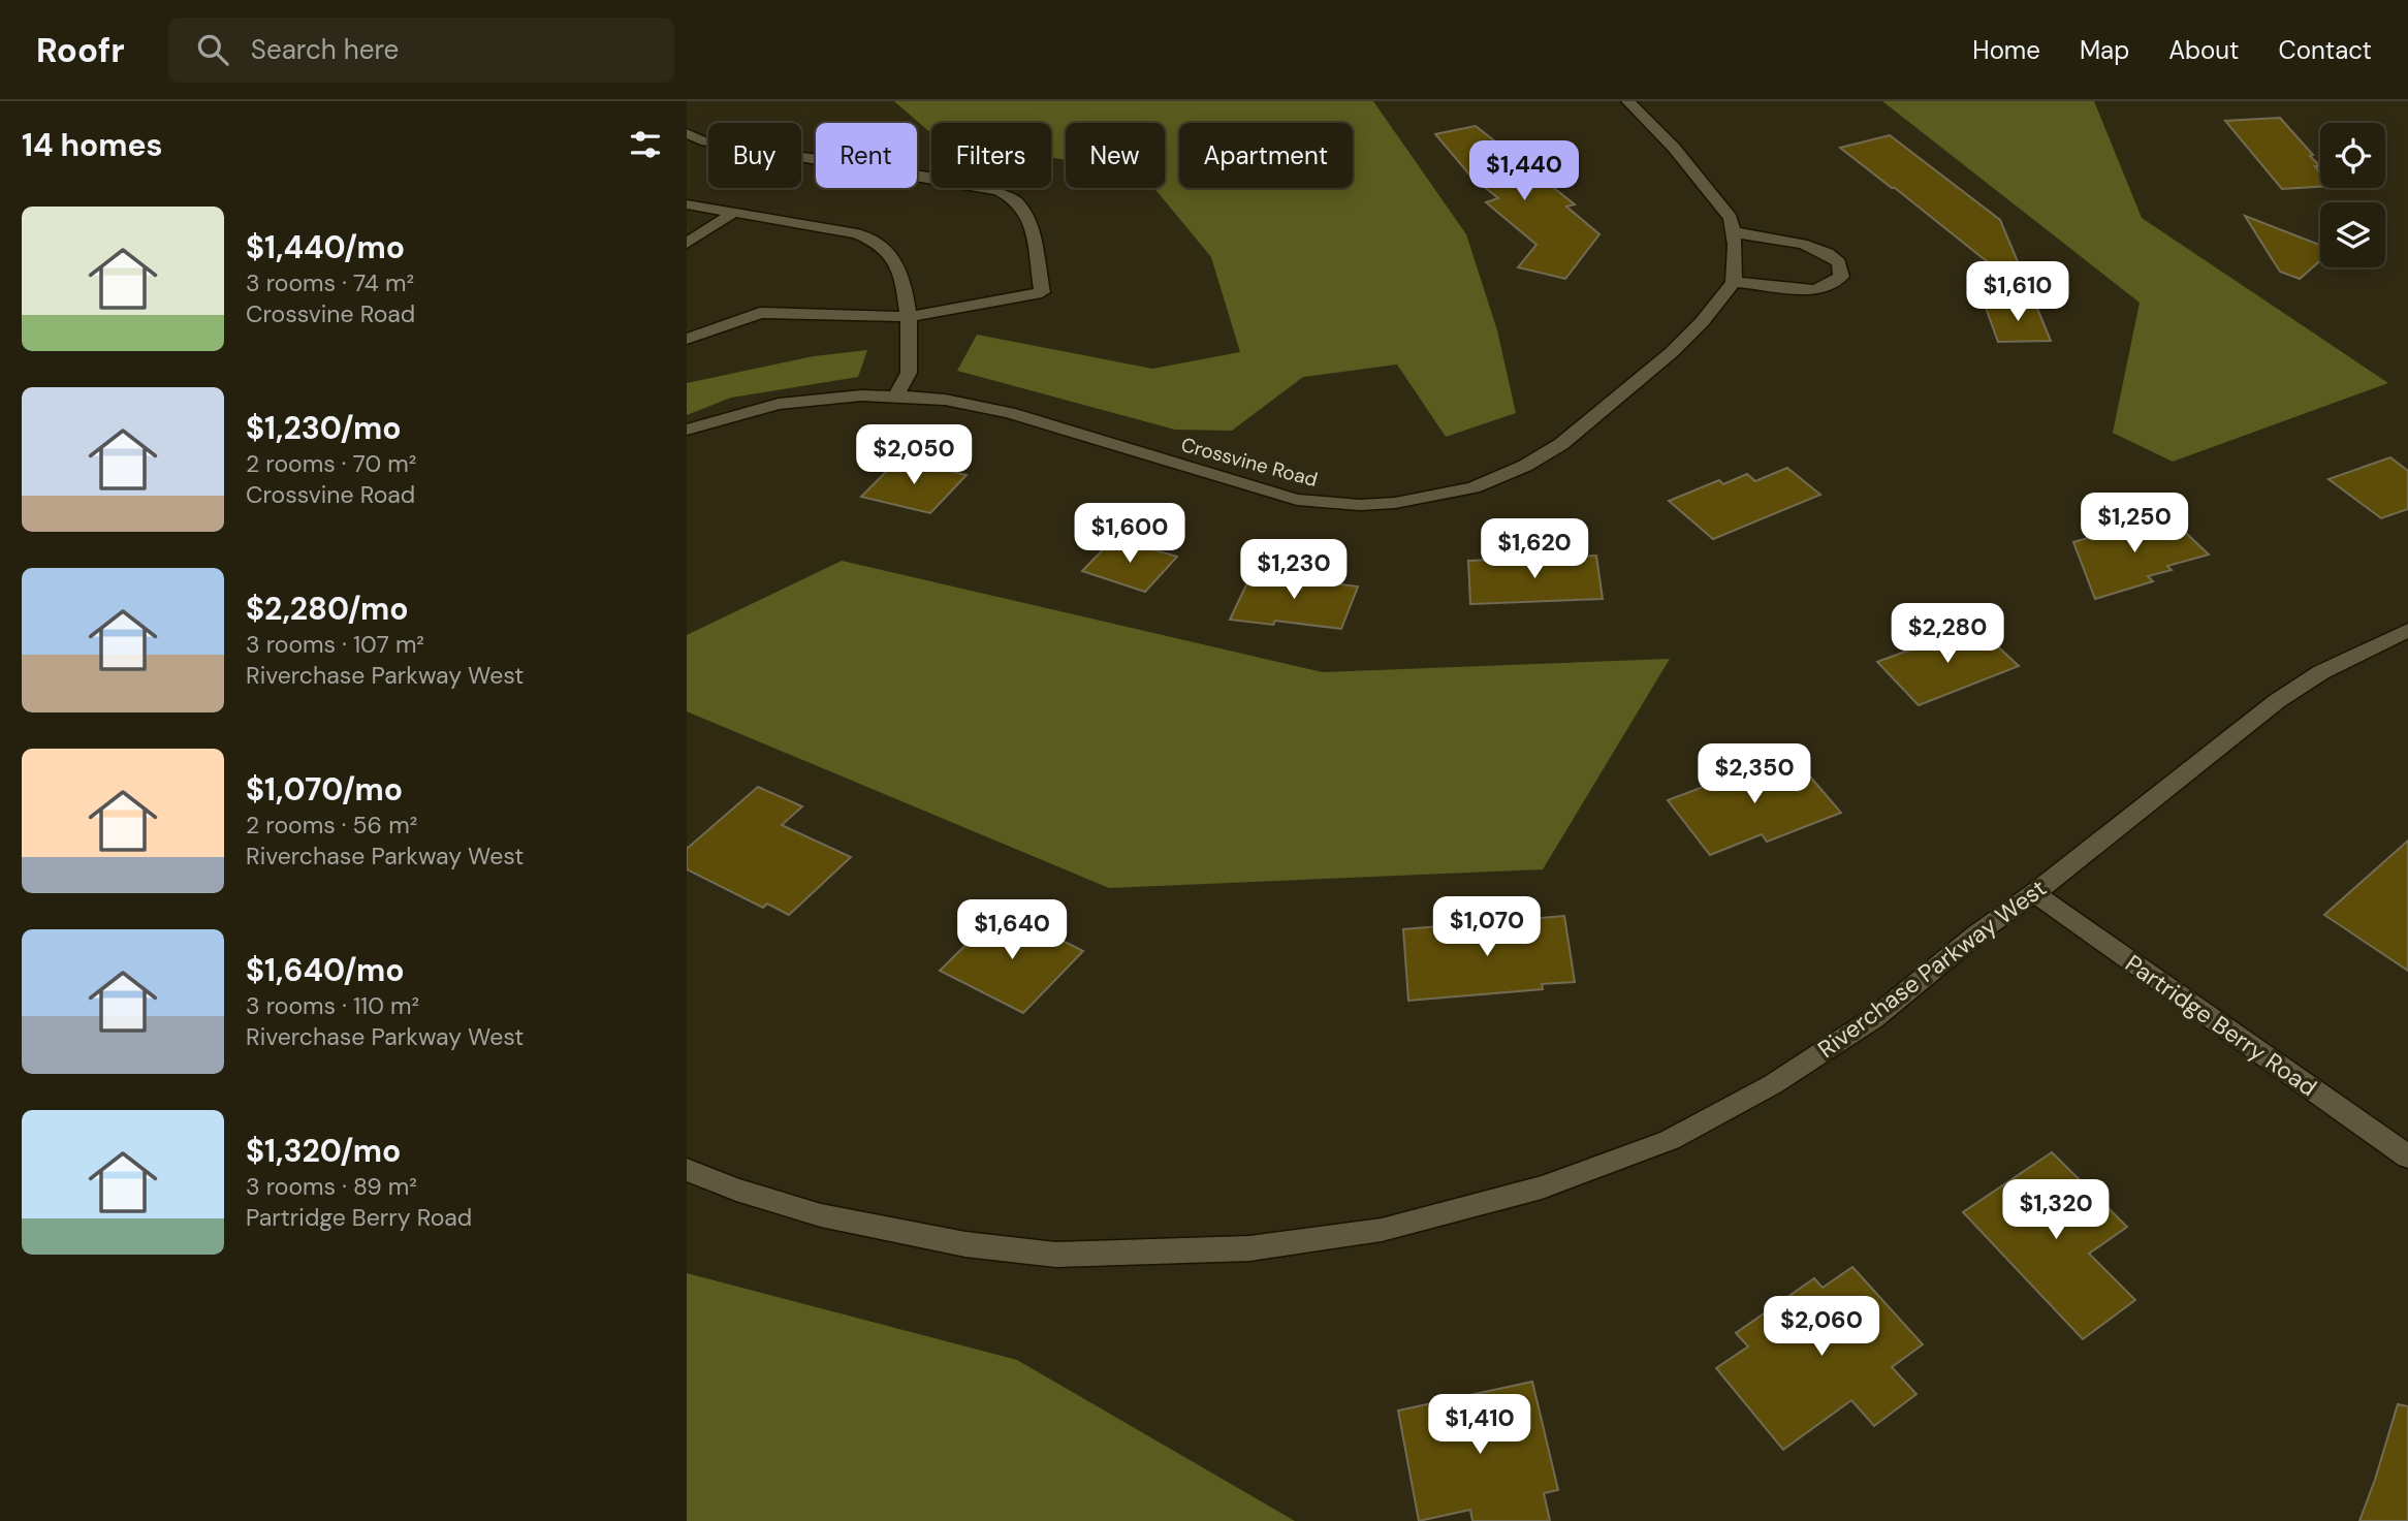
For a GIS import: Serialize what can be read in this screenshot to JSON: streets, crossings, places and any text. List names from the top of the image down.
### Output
{
  "streets": {
    "street": ["Crossvine Road", "Riverchase Parkway West", "Partridge Berry Road"]
  },
  "crossings": [
    ["Riverchase Parkway West", "Partridge Berry Road"]
  ],
  "page": {
    "header": "Roofr",
    "search": "Search here",
    "nav": [
      "Home",
      "Map",
      "About",
      "Contact"
    ],
    "heading": "14 homes",
    "chip": [
      "Buy",
      "Rent",
      "Filters",
      "New",
      "Apartment"
    ],
    "price": [
      "$1,440",
      "$1,610",
      "$2,050",
      "$1,250",
      "$1,600",
      "$1,620",
      "$1,230",
      "$2,280",
      "$2,350",
      "$1,070",
      "$1,640",
      "$1,320",
      "$2,060",
      "$1,410"
    ],
    "list": [
      {
        "name": "$1,440/mo",
        "note": "3 rooms · 74 m² · Crossvine Road"
      },
      {
        "name": "$1,230/mo",
        "note": "2 rooms · 70 m² · Crossvine Road"
      },
      {
        "name": "$2,280/mo",
        "note": "3 rooms · 107 m² · Riverchase Parkway West"
      },
      {
        "name": "$1,070/mo",
        "note": "2 rooms · 56 m² · Riverchase Parkway West"
      },
      {
        "name": "$1,640/mo",
        "note": "3 rooms · 110 m² · Riverchase Parkway West"
      },
      {
        "name": "$1,320/mo",
        "note": "3 rooms · 89 m² · Partridge Berry Road"
      }
    ]
  }
}
